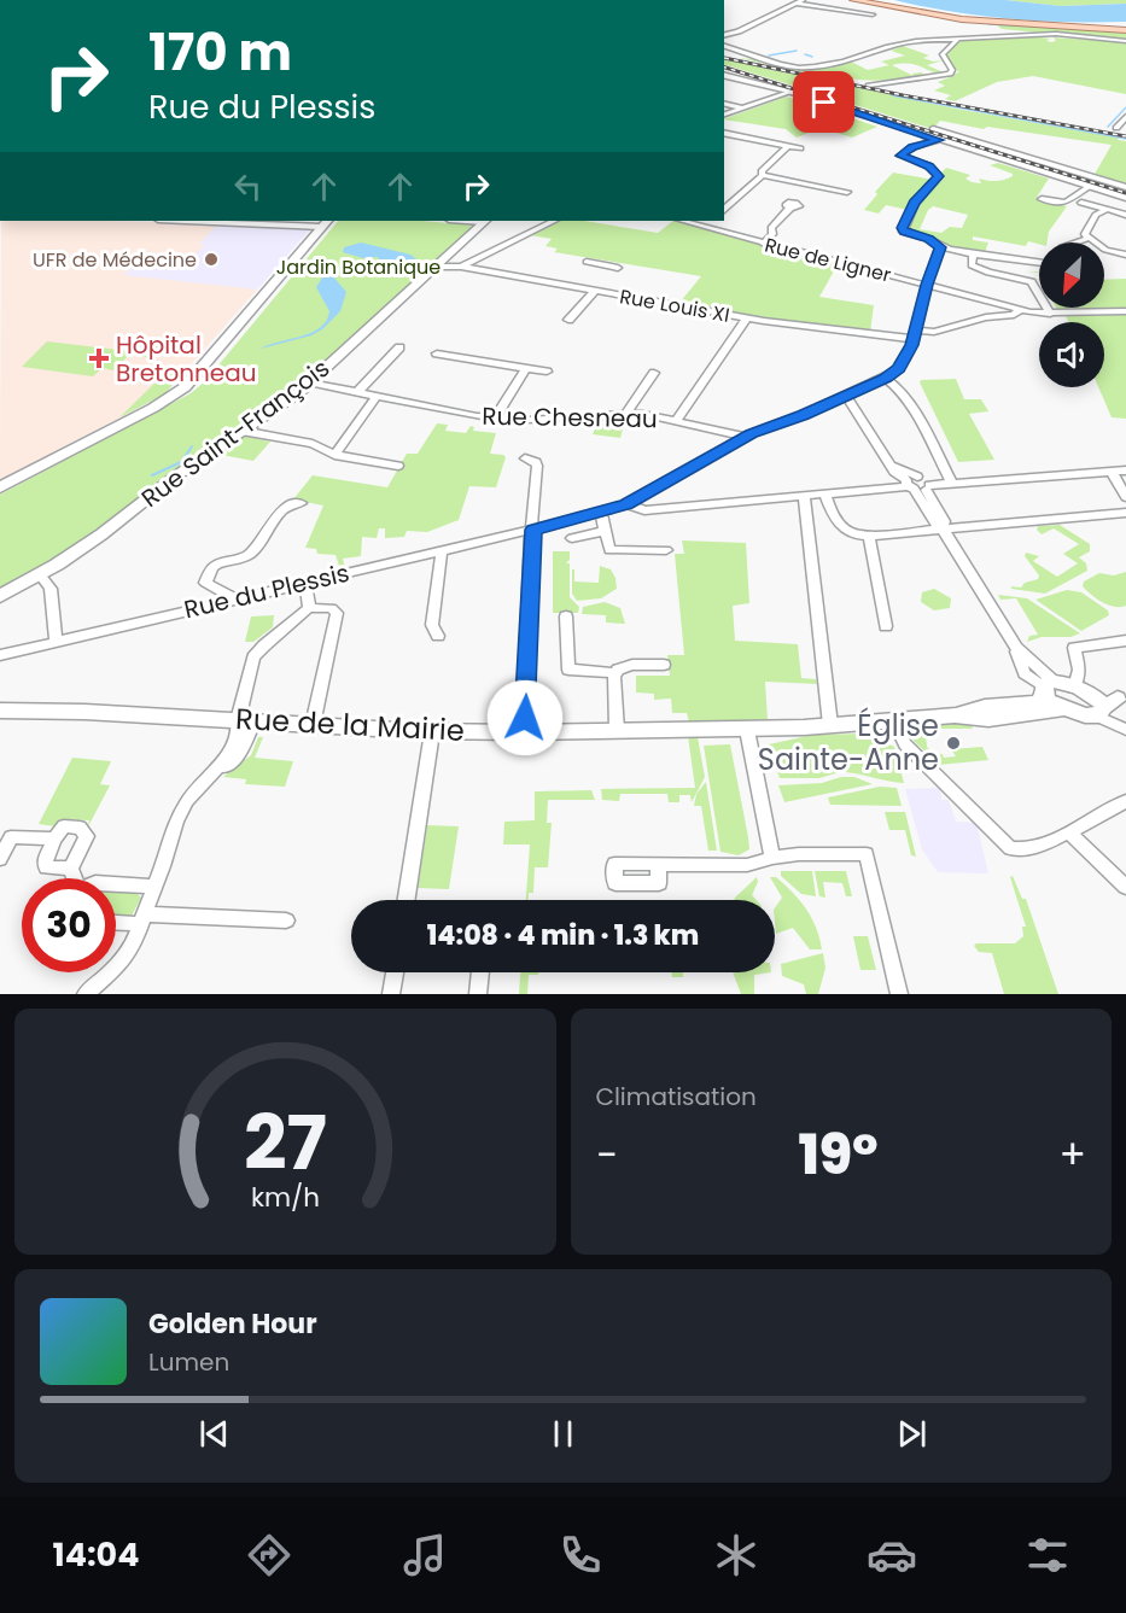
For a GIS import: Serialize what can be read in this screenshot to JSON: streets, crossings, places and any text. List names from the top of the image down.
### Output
{
  "streets": {
    "street": [
      "Rue de Ligner",
      "Rue Louis XI",
      "Rue Chesneau",
      "Rue Saint-François",
      "Rue du Plessis",
      "Rue de la Mairie"
    ]
  },
  "crossings": [
    ["Rue de Ligner", "Rue Louis XI"],
    ["Rue de Ligner", "Rue du Plessis"],
    ["Rue Louis XI", "Rue Saint-François"],
    ["Rue Louis XI", "Rue du Plessis"],
    ["Rue Chesneau", "Rue Saint-François"],
    ["Rue Chesneau", "Rue du Plessis"]
  ],
  "parks": ["Jardin Botanique"],
  "places": {
    "other": ["UFR de Médecine", "Église Sainte-Anne"],
    "health": ["Hôpital Bretonneau"]
  },
  "north": "bottom left",
  "page": {
    "turn": ["170 m", "Rue du Plessis"],
    "limit": "30",
    "trip": "14:08 · 4 min · 1.3 km",
    "tile": "Climatisation",
    "heat": ["−", "19°", "+"],
    "song": ["Golden Hour", "Lumen"],
    "tabs": "14:04",
    "gauge": ["27", "km/h"]
  }
}
